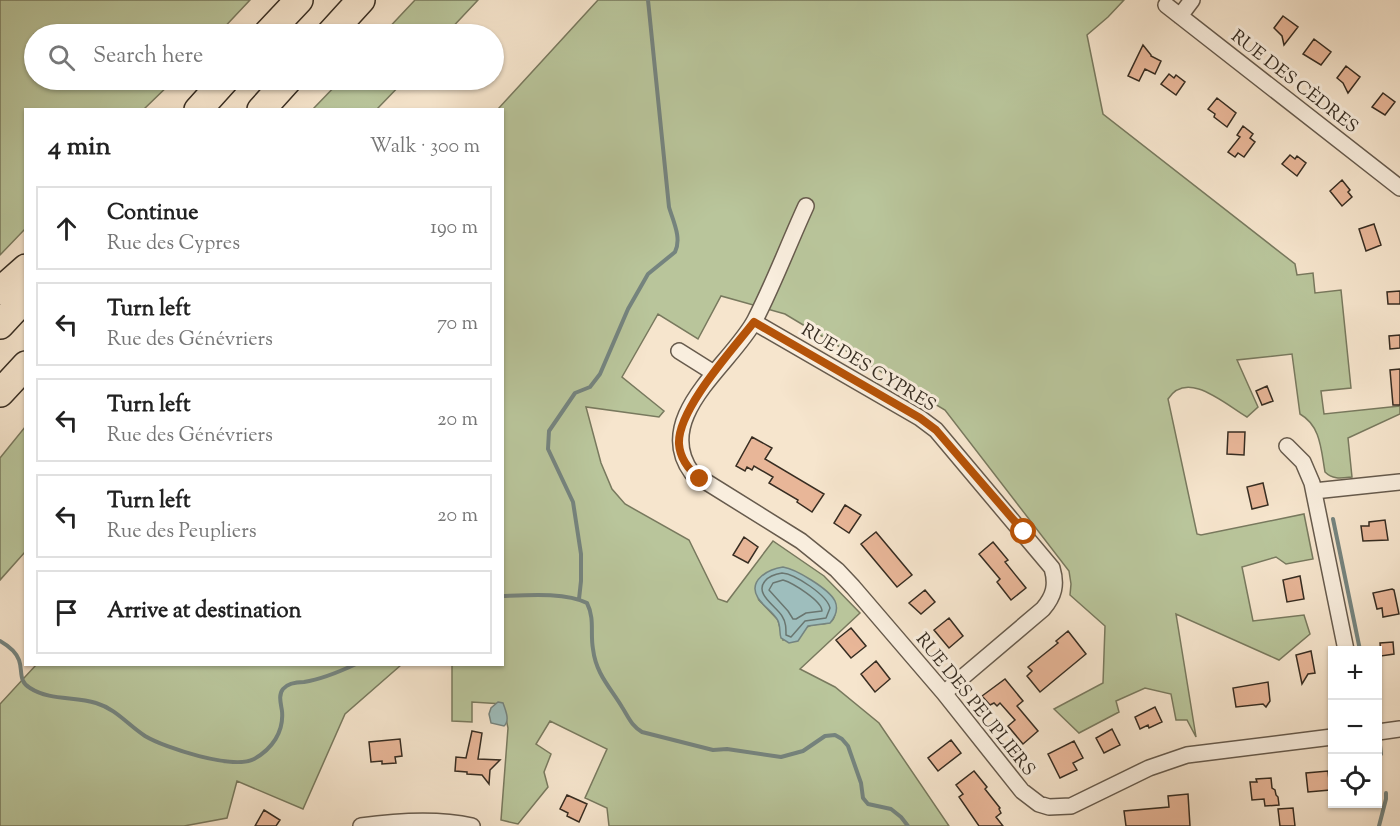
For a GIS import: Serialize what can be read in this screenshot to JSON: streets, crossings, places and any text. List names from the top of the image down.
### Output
{
  "streets": {
    "street": ["RUE DES CÈDRES", "RUE DES CYPRES", "RUE DES PEUPLIERS"]
  },
  "crossings": [
    ["RUE DES CYPRES", "RUE DES PEUPLIERS"]
  ],
  "page": {
    "search": "Search here",
    "heading": ["4 min", "Walk · 300 m"],
    "list": [
      ["Continue", "Rue des Cypres", "190 m"],
      ["Turn left", "Rue des Génévriers", "70 m"],
      ["Turn left", "Rue des Génévriers", "20 m"],
      ["Turn left", "Rue des Peupliers", "20 m"],
      "Arrive at destination"
    ],
    "map_buttons": ["+", "−"]
  }
}
